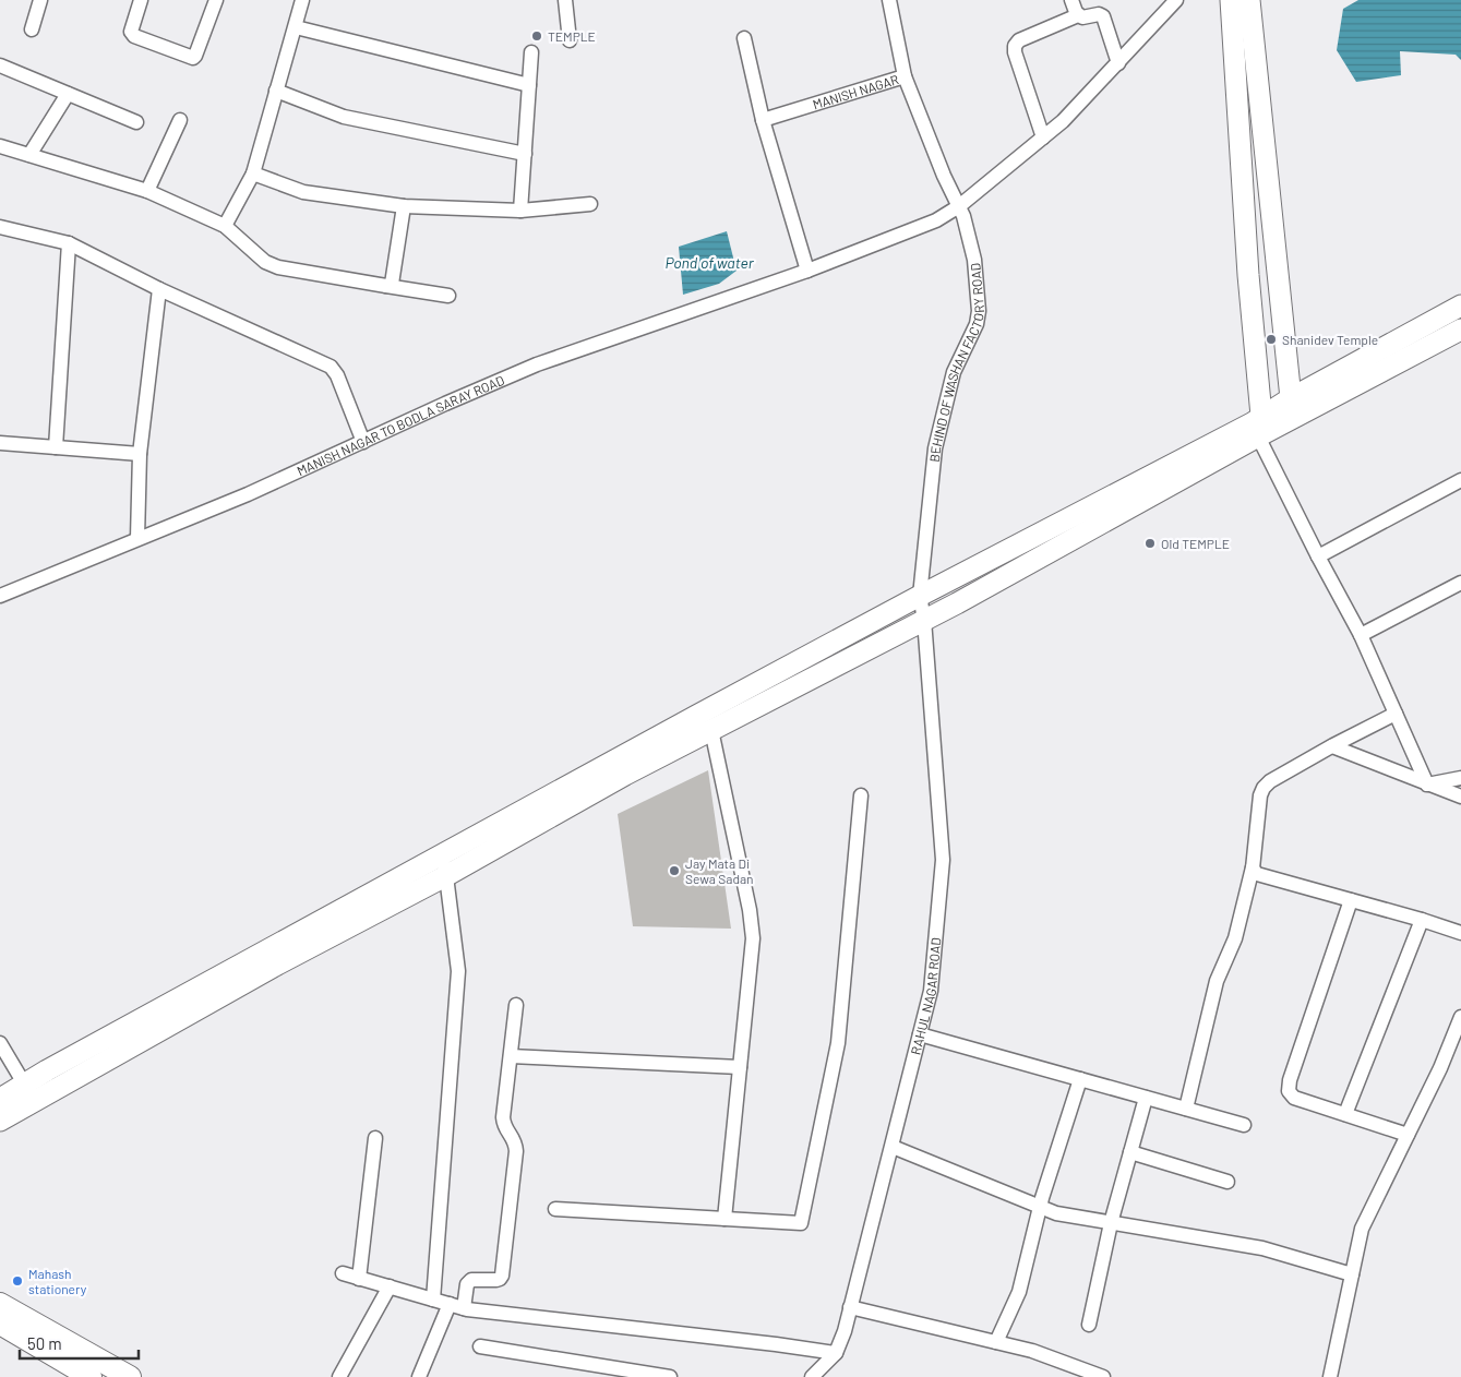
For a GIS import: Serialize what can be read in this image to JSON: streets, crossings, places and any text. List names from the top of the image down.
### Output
{
  "streets": {
    "street": [
      "MANISH NAGAR",
      "BEHIND OF WASHAN FACTORY ROAD",
      "MANISH NAGAR TO BODLA SARAY ROAD",
      "RAHUL NAGAR ROAD"
    ]
  },
  "crossings": [
    ["MANISH NAGAR", "BEHIND OF WASHAN FACTORY ROAD"],
    ["BEHIND OF WASHAN FACTORY ROAD", "MANISH NAGAR TO BODLA SARAY ROAD"],
    ["BEHIND OF WASHAN FACTORY ROAD", "RAHUL NAGAR ROAD"]
  ],
  "water": ["Pond of water"],
  "places": [
    "TEMPLE",
    "Shanidev Temple",
    "Old TEMPLE",
    "Jay Mata Di Sewa Sadan",
    "Mahash stationery"
  ],
  "scale_bar": "50 m"
}
